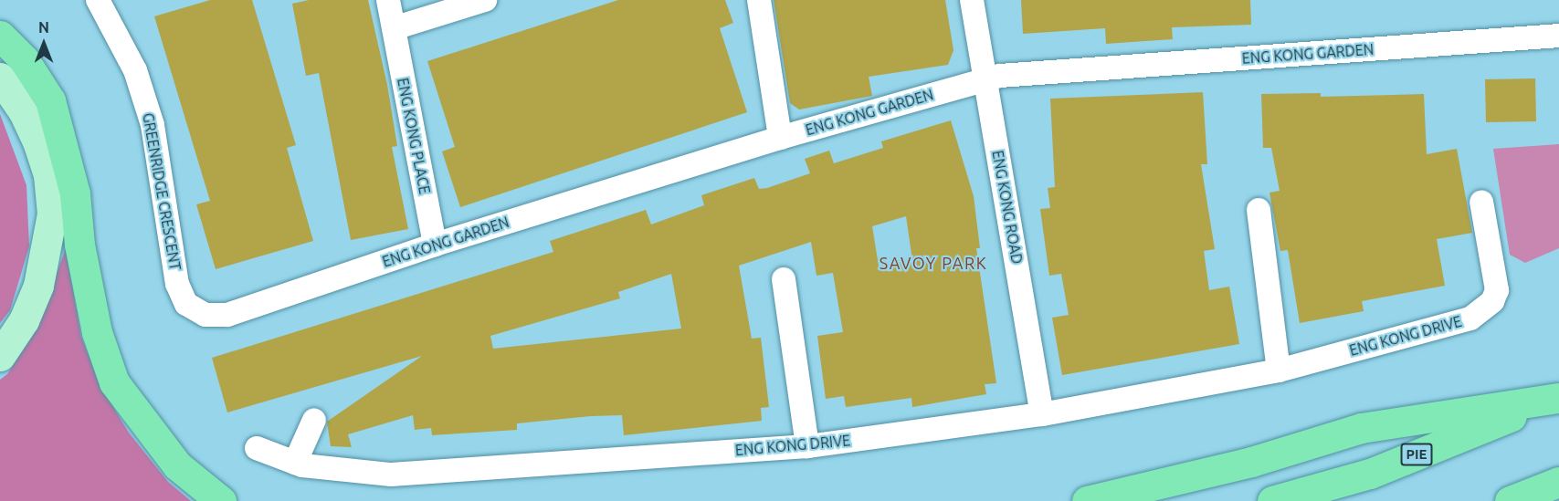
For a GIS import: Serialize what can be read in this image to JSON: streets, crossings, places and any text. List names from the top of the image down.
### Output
{
  "streets": {
    "highway": ["PIE"],
    "street": [
      "ENG KONG GARDEN",
      "ENG KONG PLACE",
      "GREENRIDGE CRESCENT",
      "ENG KONG ROAD",
      "ENG KONG DRIVE"
    ]
  },
  "crossings": [
    ["ENG KONG GARDEN", "ENG KONG PLACE"],
    ["ENG KONG GARDEN", "GREENRIDGE CRESCENT"],
    ["ENG KONG GARDEN", "ENG KONG ROAD"],
    ["ENG KONG ROAD", "ENG KONG DRIVE"]
  ],
  "districts": ["SAVOY PARK"],
  "north": "top"
}
